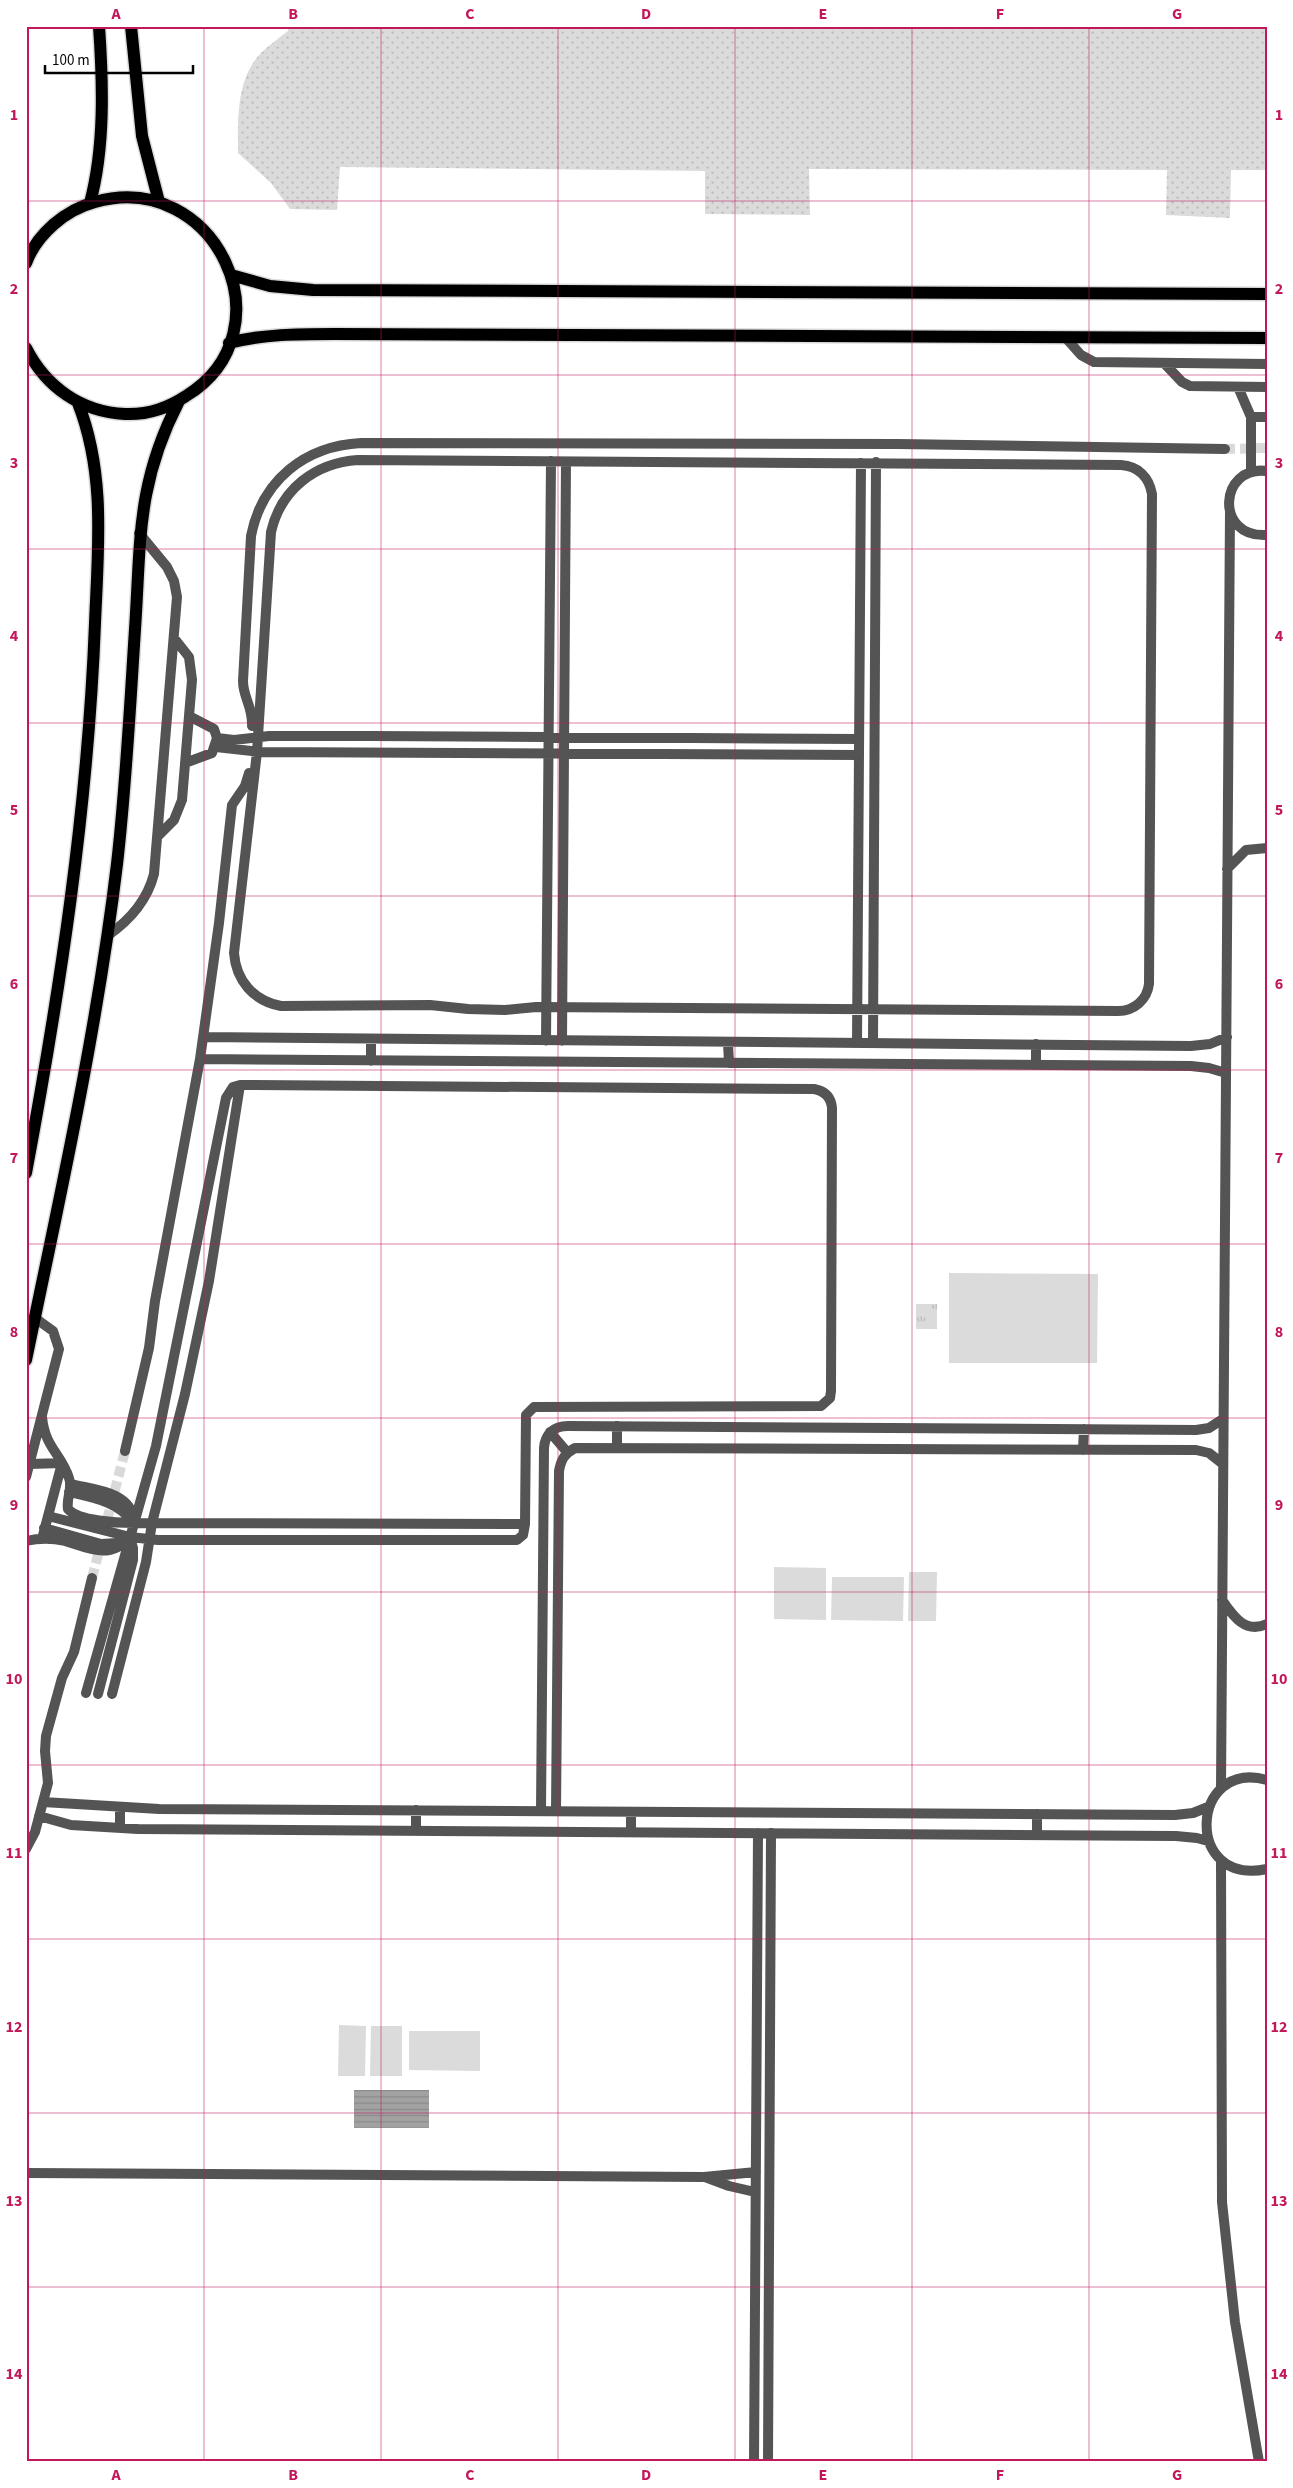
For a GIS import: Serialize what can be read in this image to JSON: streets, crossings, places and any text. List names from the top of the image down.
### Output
{
  "scale_bar": "100 m",
  "grid": {
    "columns": [
      "A",
      "B",
      "C",
      "D",
      "E",
      "F",
      "G"
    ],
    "rows": [
      "1",
      "2",
      "3",
      "4",
      "5",
      "6",
      "7",
      "8",
      "9",
      "10",
      "11",
      "12",
      "13",
      "14"
    ]
  }
}
